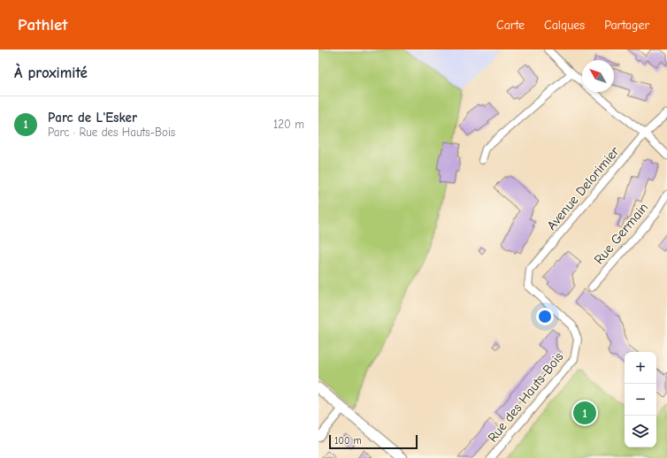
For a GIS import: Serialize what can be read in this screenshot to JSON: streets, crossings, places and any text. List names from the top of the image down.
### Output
{
  "streets": {
    "street": ["Avenue Delorimier", "Rue Germain", "Rue des Hauts-Bois"]
  },
  "crossings": [
    ["Avenue Delorimier", "Rue des Hauts-Bois"]
  ],
  "scale_bar": "100 m",
  "north": "top left",
  "page": {
    "header": "Pathlet",
    "nav": ["Carte", "Calques", "Partager"],
    "heading": "À proximité",
    "list": [
      {
        "mark": "1",
        "name": "Parc de L'Esker",
        "note": "Parc · Rue des Hauts-Bois",
        "value": "120 m"
      }
    ],
    "map_buttons": ["+", "−"],
    "pins": "1",
    "scale": "100 m"
  }
}
